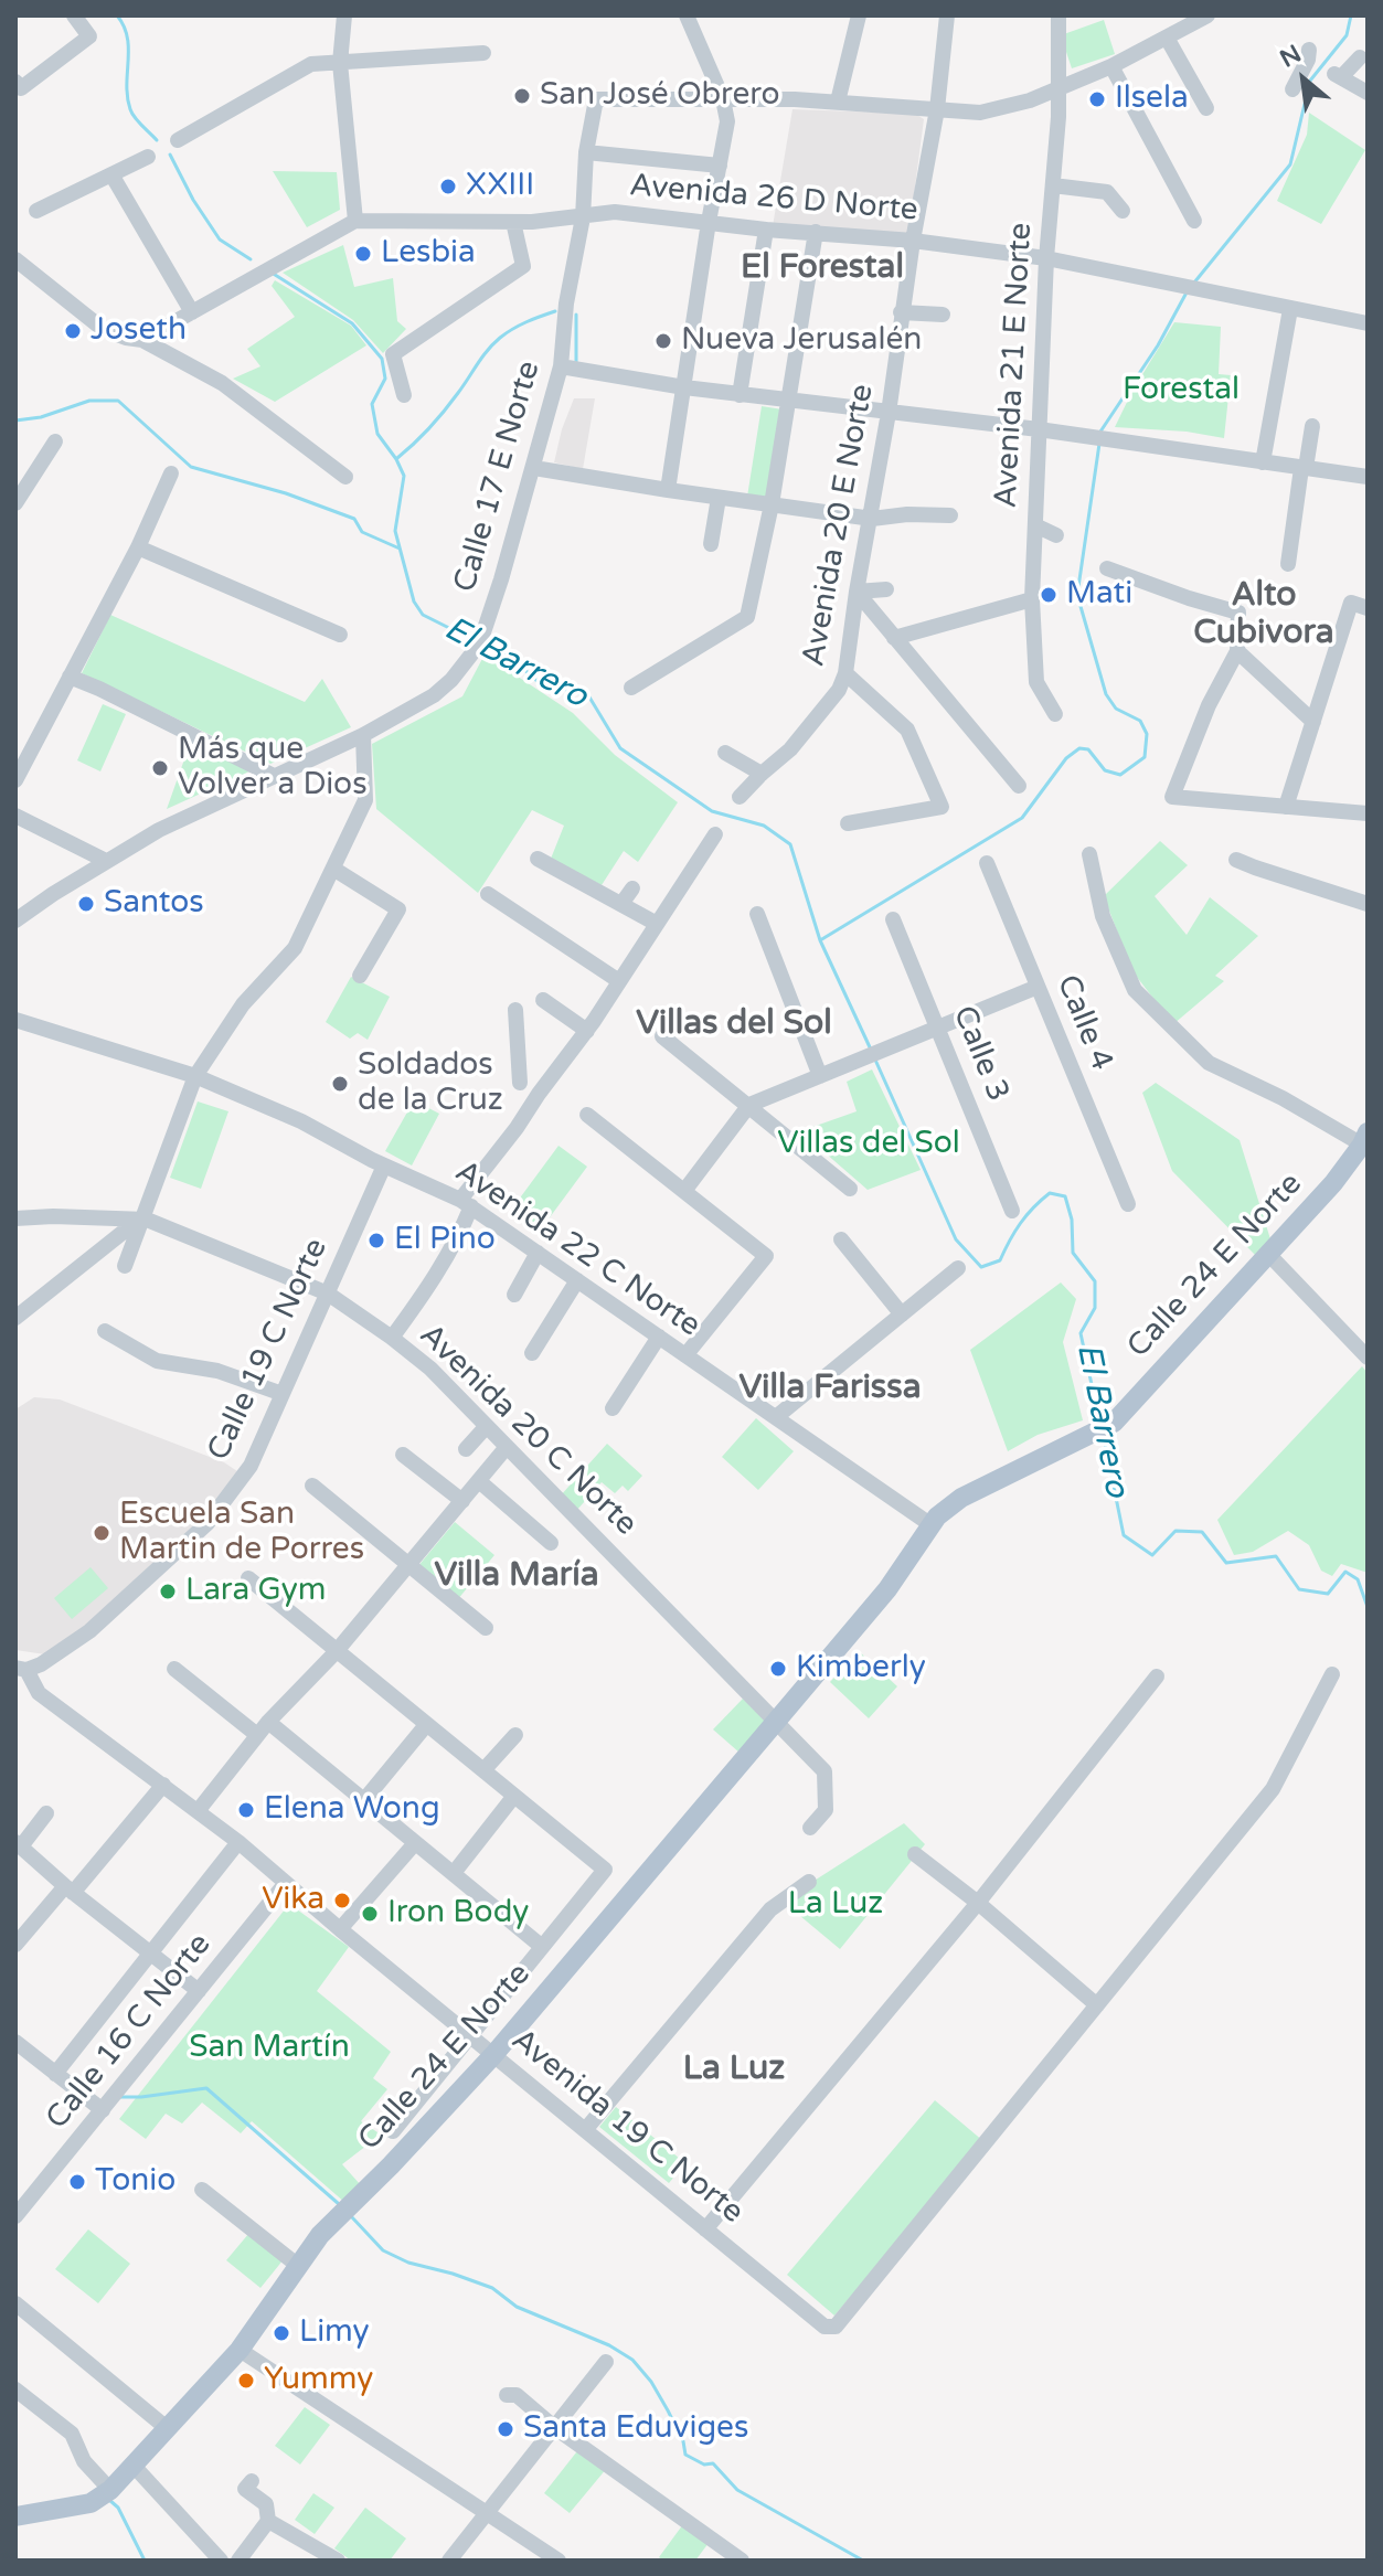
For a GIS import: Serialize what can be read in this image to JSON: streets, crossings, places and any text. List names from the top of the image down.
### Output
{
  "streets": {
    "main road": ["Calle 24 E Norte"],
    "street": [
      "Avenida 26 D Norte",
      "Avenida 21 E Norte",
      "Calle 17 E Norte",
      "Avenida 20 E Norte",
      "Calle 4",
      "Calle 3",
      "Avenida 22 C Norte",
      "Calle 19 C Norte",
      "Avenida 20 C Norte",
      "Calle 16 C Norte",
      "Avenida 19 C Norte"
    ]
  },
  "crossings": [
    ["Avenida 26 D Norte", "Avenida 21 E Norte"],
    ["Avenida 26 D Norte", "Calle 17 E Norte"],
    ["Avenida 26 D Norte", "Avenida 20 E Norte"],
    ["Avenida 22 C Norte", "Calle 24 E Norte"],
    ["Avenida 22 C Norte", "Calle 19 C Norte"],
    ["Calle 24 E Norte", "Avenida 20 C Norte"],
    ["Calle 24 E Norte", "Avenida 19 C Norte"],
    ["Calle 19 C Norte", "Avenida 20 C Norte"],
    ["Calle 19 C Norte", "Avenida 19 C Norte"],
    ["Calle 16 C Norte", "Avenida 19 C Norte"]
  ],
  "districts": [
    "El Forestal",
    "Alto Cubivora",
    "Villas del Sol",
    "Villa Farissa",
    "Villa María",
    "La Luz"
  ],
  "water": ["El Barrero"],
  "parks": [
    "Forestal",
    "Villas del Sol",
    "La Luz",
    "San Martín"
  ],
  "places": [
    "San José Obrero",
    "Ilsela",
    "XXIII",
    "Lesbia",
    "Joseth",
    "Nueva Jerusalén",
    "Mati",
    "Más que Volver a Dios",
    "Santos",
    "Soldados de la Cruz",
    "El Pino",
    "Escuela San Martin de Porres",
    "Lara Gym",
    "Kimberly",
    "Elena Wong",
    "Vika",
    "Iron Body",
    "Tonio",
    "Limy",
    "Yummy",
    "Santa Eduviges"
  ],
  "north": "top left"
}
